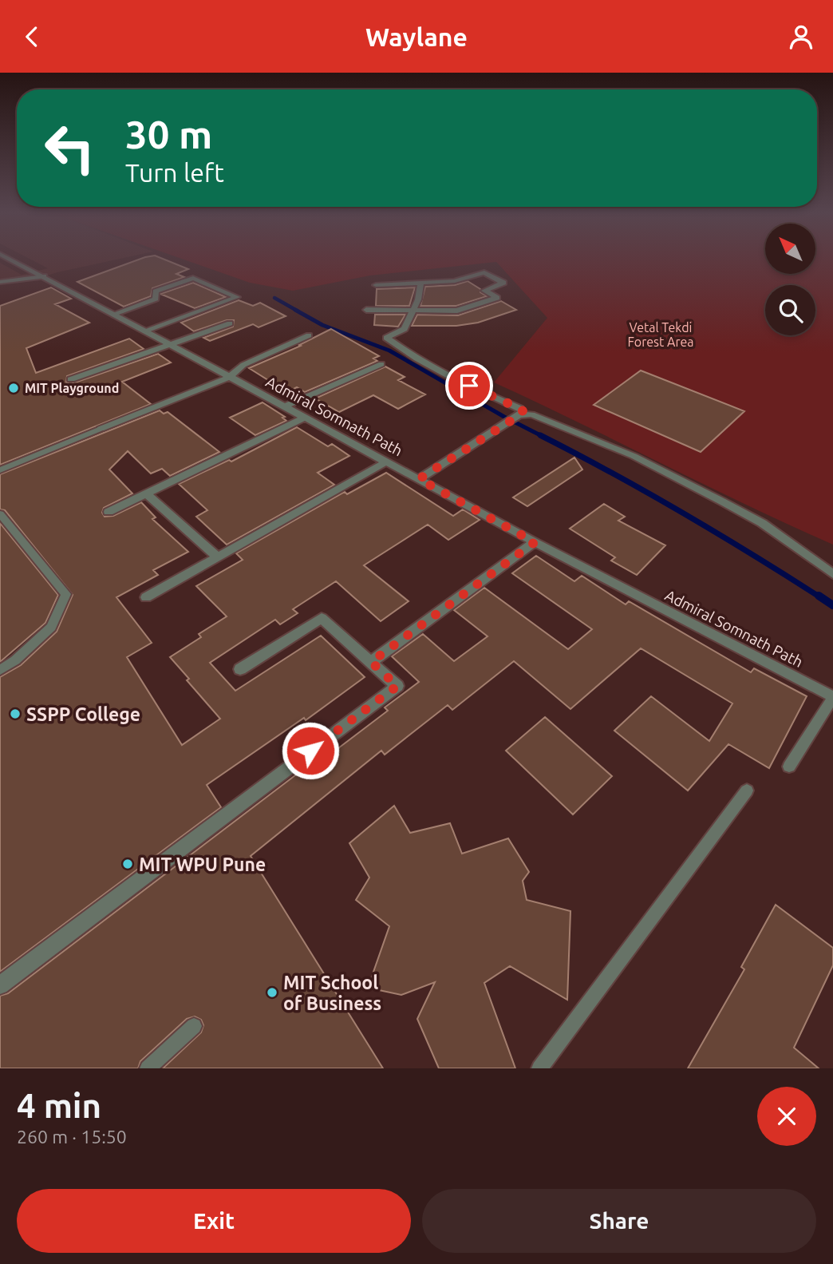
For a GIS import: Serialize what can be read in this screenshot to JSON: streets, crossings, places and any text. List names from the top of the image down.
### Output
{
  "streets": {
    "street": ["Admiral Somnath Path"]
  },
  "parks": ["Vetal Tekdi Forest Area"],
  "places": [
    "MIT Playground",
    "SSPP College",
    "MIT WPU Pune",
    "MIT School of Business"
  ],
  "north": "top left",
  "page": {
    "header": "Waylane",
    "turn": ["30 m", "Turn left"],
    "heading": ["4 min", "260 m · 15:50"],
    "buttons": ["Exit", "Share"]
  }
}
